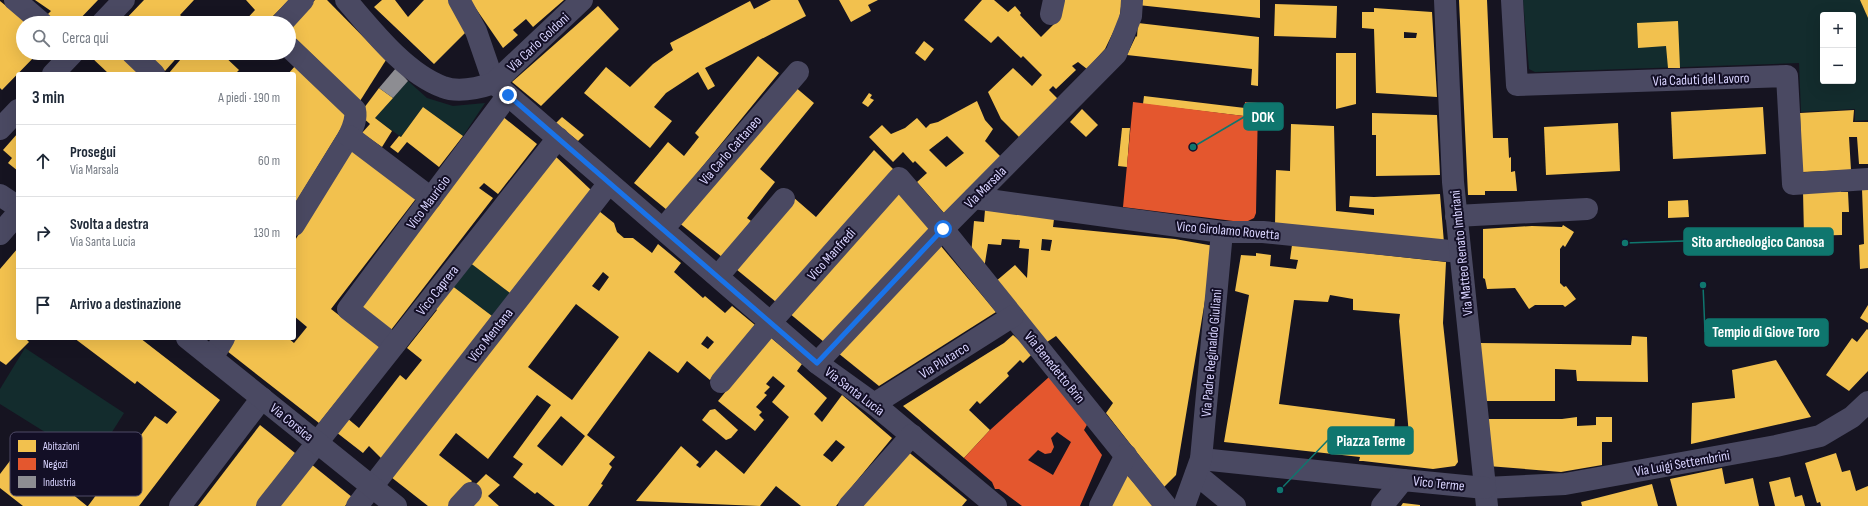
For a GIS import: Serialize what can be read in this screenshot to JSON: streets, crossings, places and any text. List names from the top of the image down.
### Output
{
  "streets": {
    "street": [
      "Via Carlo Goldoni",
      "Via Caduti del Lavoro",
      "Via Carlo Cattaneo",
      "Via Marsala",
      "Vico Mauricio",
      "Vico Girolamo Rovetta",
      "Via Matteo Renato Imbriani",
      "Vico Manfredi",
      "Vico Caprera",
      "Vico Mentana",
      "Via Padre Reginaldo Giuliani",
      "Via Plutarco",
      "Via Benedetto Brin",
      "Via Santa Lucia",
      "Via Corsica",
      "Via Luigi Settembrini",
      "Vico Terme"
    ]
  },
  "crossings": [
    ["Via Carlo Goldoni", "Vico Mauricio"],
    ["Via Carlo Goldoni", "Via Santa Lucia"],
    ["Via Carlo Cattaneo", "Via Santa Lucia"],
    ["Via Marsala", "Vico Girolamo Rovetta"],
    ["Via Marsala", "Vico Manfredi"],
    ["Via Marsala", "Via Benedetto Brin"],
    ["Via Marsala", "Via Santa Lucia"],
    ["Vico Mauricio", "Vico Caprera"],
    ["Vico Mauricio", "Via Santa Lucia"],
    ["Vico Girolamo Rovetta", "Via Matteo Renato Imbriani"],
    ["Vico Girolamo Rovetta", "Via Padre Reginaldo Giuliani"],
    ["Via Matteo Renato Imbriani", "Via Luigi Settembrini"],
    ["Via Matteo Renato Imbriani", "Vico Terme"],
    ["Vico Manfredi", "Via Benedetto Brin"],
    ["Vico Manfredi", "Via Santa Lucia"],
    ["Vico Caprera", "Via Santa Lucia"],
    ["Vico Caprera", "Via Corsica"],
    ["Vico Mentana", "Via Santa Lucia"],
    ["Vico Mentana", "Via Corsica"],
    ["Via Plutarco", "Via Benedetto Brin"],
    ["Via Plutarco", "Via Santa Lucia"],
    ["Via Luigi Settembrini", "Vico Terme"]
  ],
  "places": [
    "DOK",
    "Sito archeologico Canosa",
    "Tempio di Giove Toro",
    "Piazza Terme"
  ],
  "legend": ["Abitazioni", "Negozi", "Industria"],
  "page": {
    "map_buttons": ["+", "−"],
    "search": "Cerca qui",
    "heading": ["3 min", "A piedi · 190 m"],
    "list": [
      ["Prosegui", "Via Marsala", "60 m"],
      ["Svolta a destra", "Via Santa Lucia", "130 m"],
      "Arrivo a destinazione"
    ]
  }
}
